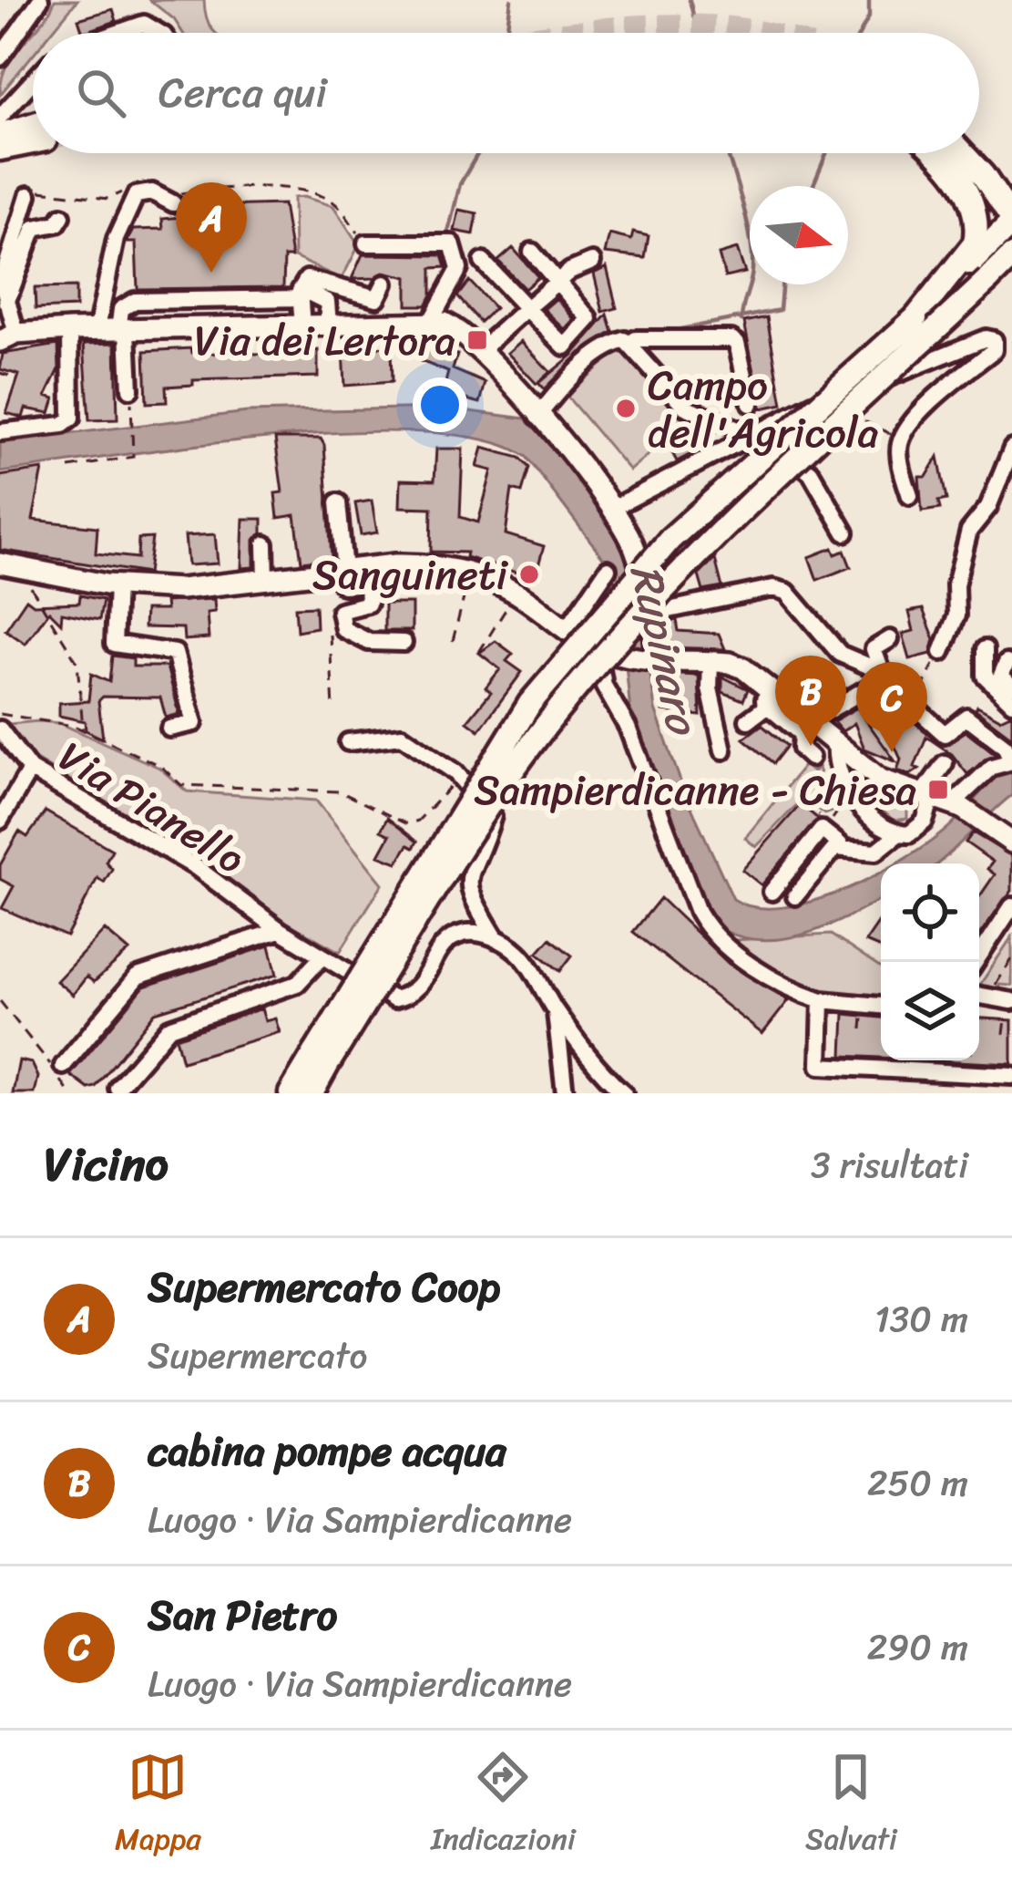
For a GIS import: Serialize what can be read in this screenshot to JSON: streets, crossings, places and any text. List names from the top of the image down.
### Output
{
  "streets": {
    "street": ["Via Pianello"]
  },
  "water": ["Rupinaro"],
  "places": {
    "transit": ["Via dei Lertora", "Sampierdicanne - Chiesa"],
    "other": ["Campo dell'Agricola", "Sanguineti"]
  },
  "north": "right",
  "page": {
    "search": "Cerca qui",
    "pins": ["A", "B", "C"],
    "heading": ["Vicino", "3 risultati"],
    "list": [
      {
        "mark": "A",
        "name": "Supermercato Coop",
        "note": "Supermercato",
        "value": "130 m"
      },
      {
        "mark": "B",
        "name": "cabina pompe acqua",
        "note": "Luogo · Via Sampierdicanne",
        "value": "250 m"
      },
      {
        "mark": "C",
        "name": "San Pietro",
        "note": "Luogo · Via Sampierdicanne",
        "value": "290 m"
      }
    ],
    "nav": ["Mappa", "Indicazioni", "Salvati"]
  }
}
